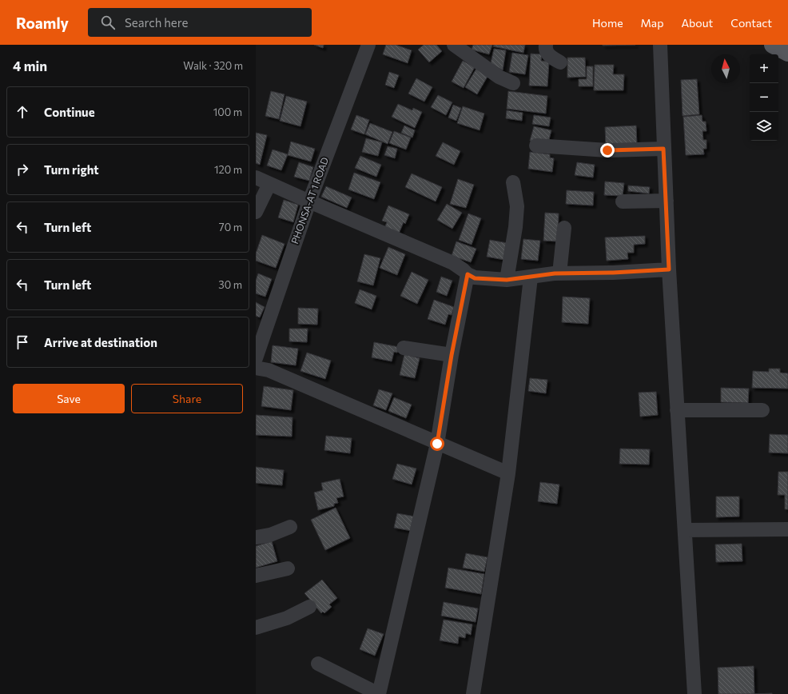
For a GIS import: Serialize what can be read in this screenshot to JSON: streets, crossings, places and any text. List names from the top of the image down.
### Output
{
  "streets": {
    "street": ["PHONSA-AT 1 ROAD"]
  },
  "north": "top",
  "page": {
    "header": "Roamly",
    "search": "Search here",
    "nav": [
      "Home",
      "Map",
      "About",
      "Contact"
    ],
    "heading": ["4 min", "Walk · 320 m"],
    "map_buttons": ["+", "−"],
    "list": [
      ["Continue", "100 m"],
      ["Turn right", "120 m"],
      ["Turn left", "70 m"],
      ["Turn left", "30 m"],
      "Arrive at destination"
    ],
    "buttons": ["Save", "Share"]
  }
}
